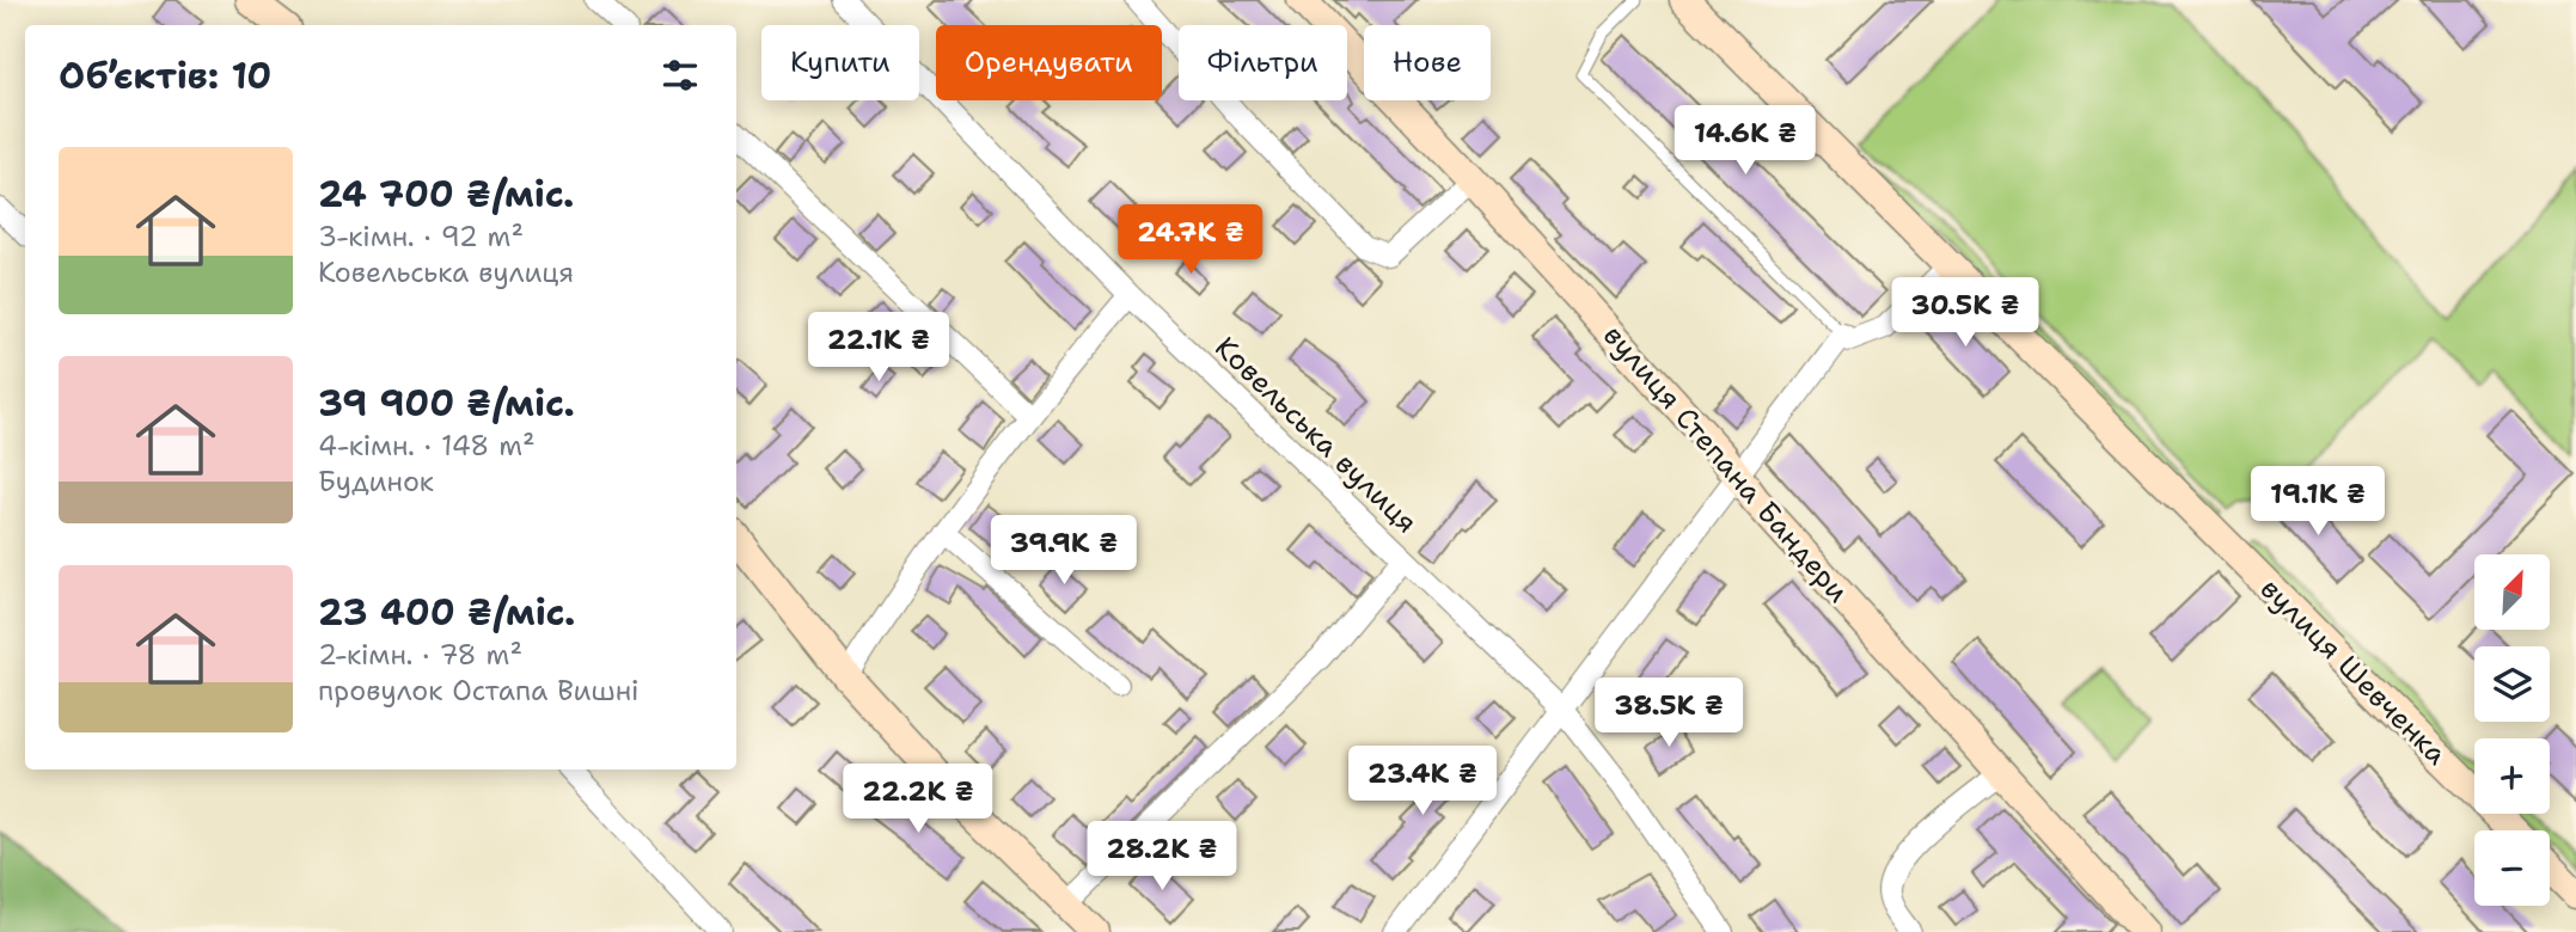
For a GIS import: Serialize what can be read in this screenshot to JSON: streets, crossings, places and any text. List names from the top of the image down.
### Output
{
  "streets": {
    "street": ["Ковельська вулиця", "вулиця Степана Бандери", "вулиця Шевченка"]
  },
  "north": "top right",
  "page": {
    "chip": [
      "Купити",
      "Орендувати",
      "Фільтри",
      "Нове"
    ],
    "heading": "Об’єктів: 10",
    "price": [
      "14.6K ₴",
      "24.7K ₴",
      "30.5K ₴",
      "22.1K ₴",
      "19.1K ₴",
      "39.9K ₴",
      "38.5K ₴",
      "23.4K ₴",
      "22.2K ₴",
      "28.2K ₴"
    ],
    "list": [
      {
        "name": "24 700 ₴/міс.",
        "note": "3-кімн. · 92 m² · Ковельська вулиця"
      },
      {
        "name": "39 900 ₴/міс.",
        "note": "4-кімн. · 148 m² · Будинок"
      },
      {
        "name": "23 400 ₴/міс.",
        "note": "2-кімн. · 78 m² · провулок Остапа Вишні"
      }
    ],
    "map_buttons": ["+", "−"]
  }
}
